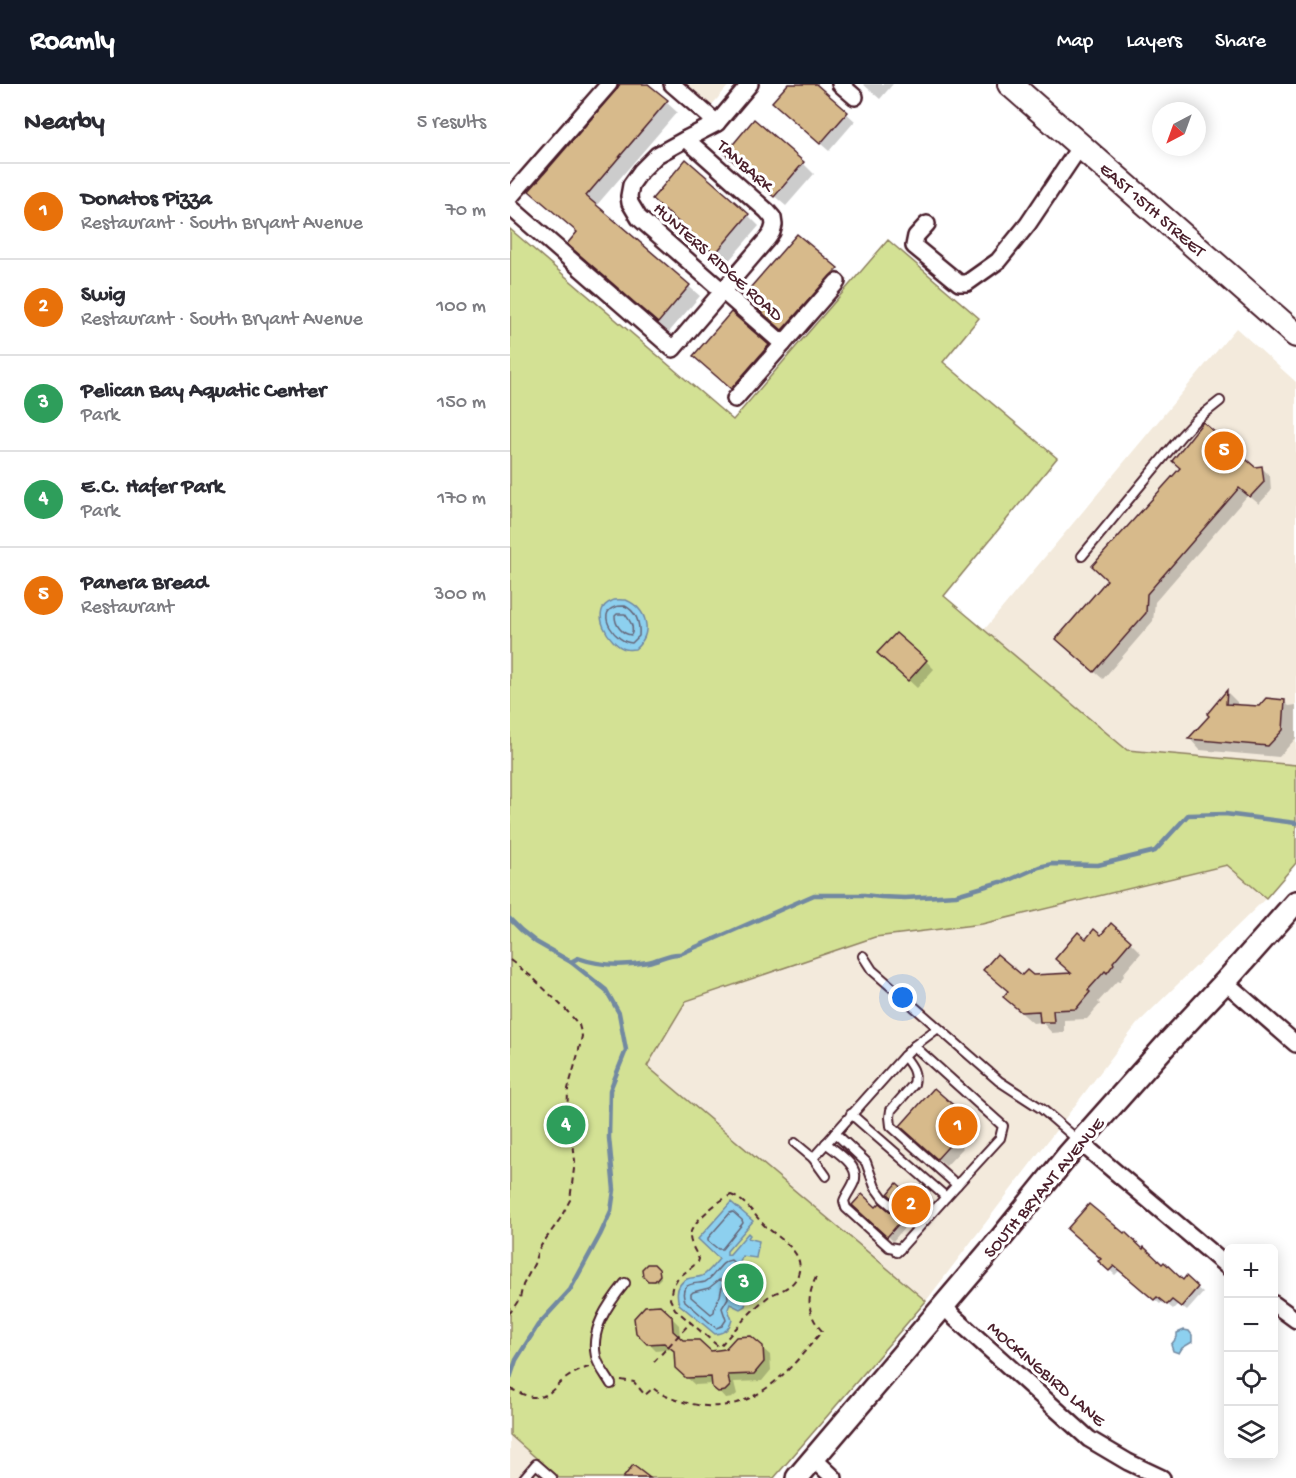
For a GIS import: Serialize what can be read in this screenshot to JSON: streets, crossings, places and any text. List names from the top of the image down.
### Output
{
  "streets": {
    "main road": ["EAST 15TH STREET", "SOUTH BRYANT AVENUE"],
    "street": ["TANBARK", "HUNTERS RIDGE ROAD", "MOCKINGBIRD LANE"]
  },
  "crossings": [
    ["TANBARK", "HUNTERS RIDGE ROAD"],
    ["SOUTH BRYANT AVENUE", "MOCKINGBIRD LANE"]
  ],
  "north": "bottom left",
  "page": {
    "header": "Roamly",
    "nav": ["Map", "Layers", "Share"],
    "heading": ["Nearby", "5 results"],
    "list": [
      {
        "mark": "1",
        "name": "Donatos Pizza",
        "note": "Restaurant · South Bryant Avenue",
        "value": "70 m"
      },
      {
        "mark": "2",
        "name": "Swig",
        "note": "Restaurant · South Bryant Avenue",
        "value": "100 m"
      },
      {
        "mark": "3",
        "name": "Pelican Bay Aquatic Center",
        "note": "Park",
        "value": "150 m"
      },
      {
        "mark": "4",
        "name": "E.C. Hafer Park",
        "note": "Park",
        "value": "170 m"
      },
      {
        "mark": "5",
        "name": "Panera Bread",
        "note": "Restaurant",
        "value": "300 m"
      }
    ],
    "pins": [
      "5",
      "4",
      "1",
      "2",
      "3"
    ],
    "map_buttons": ["+", "−"]
  }
}
